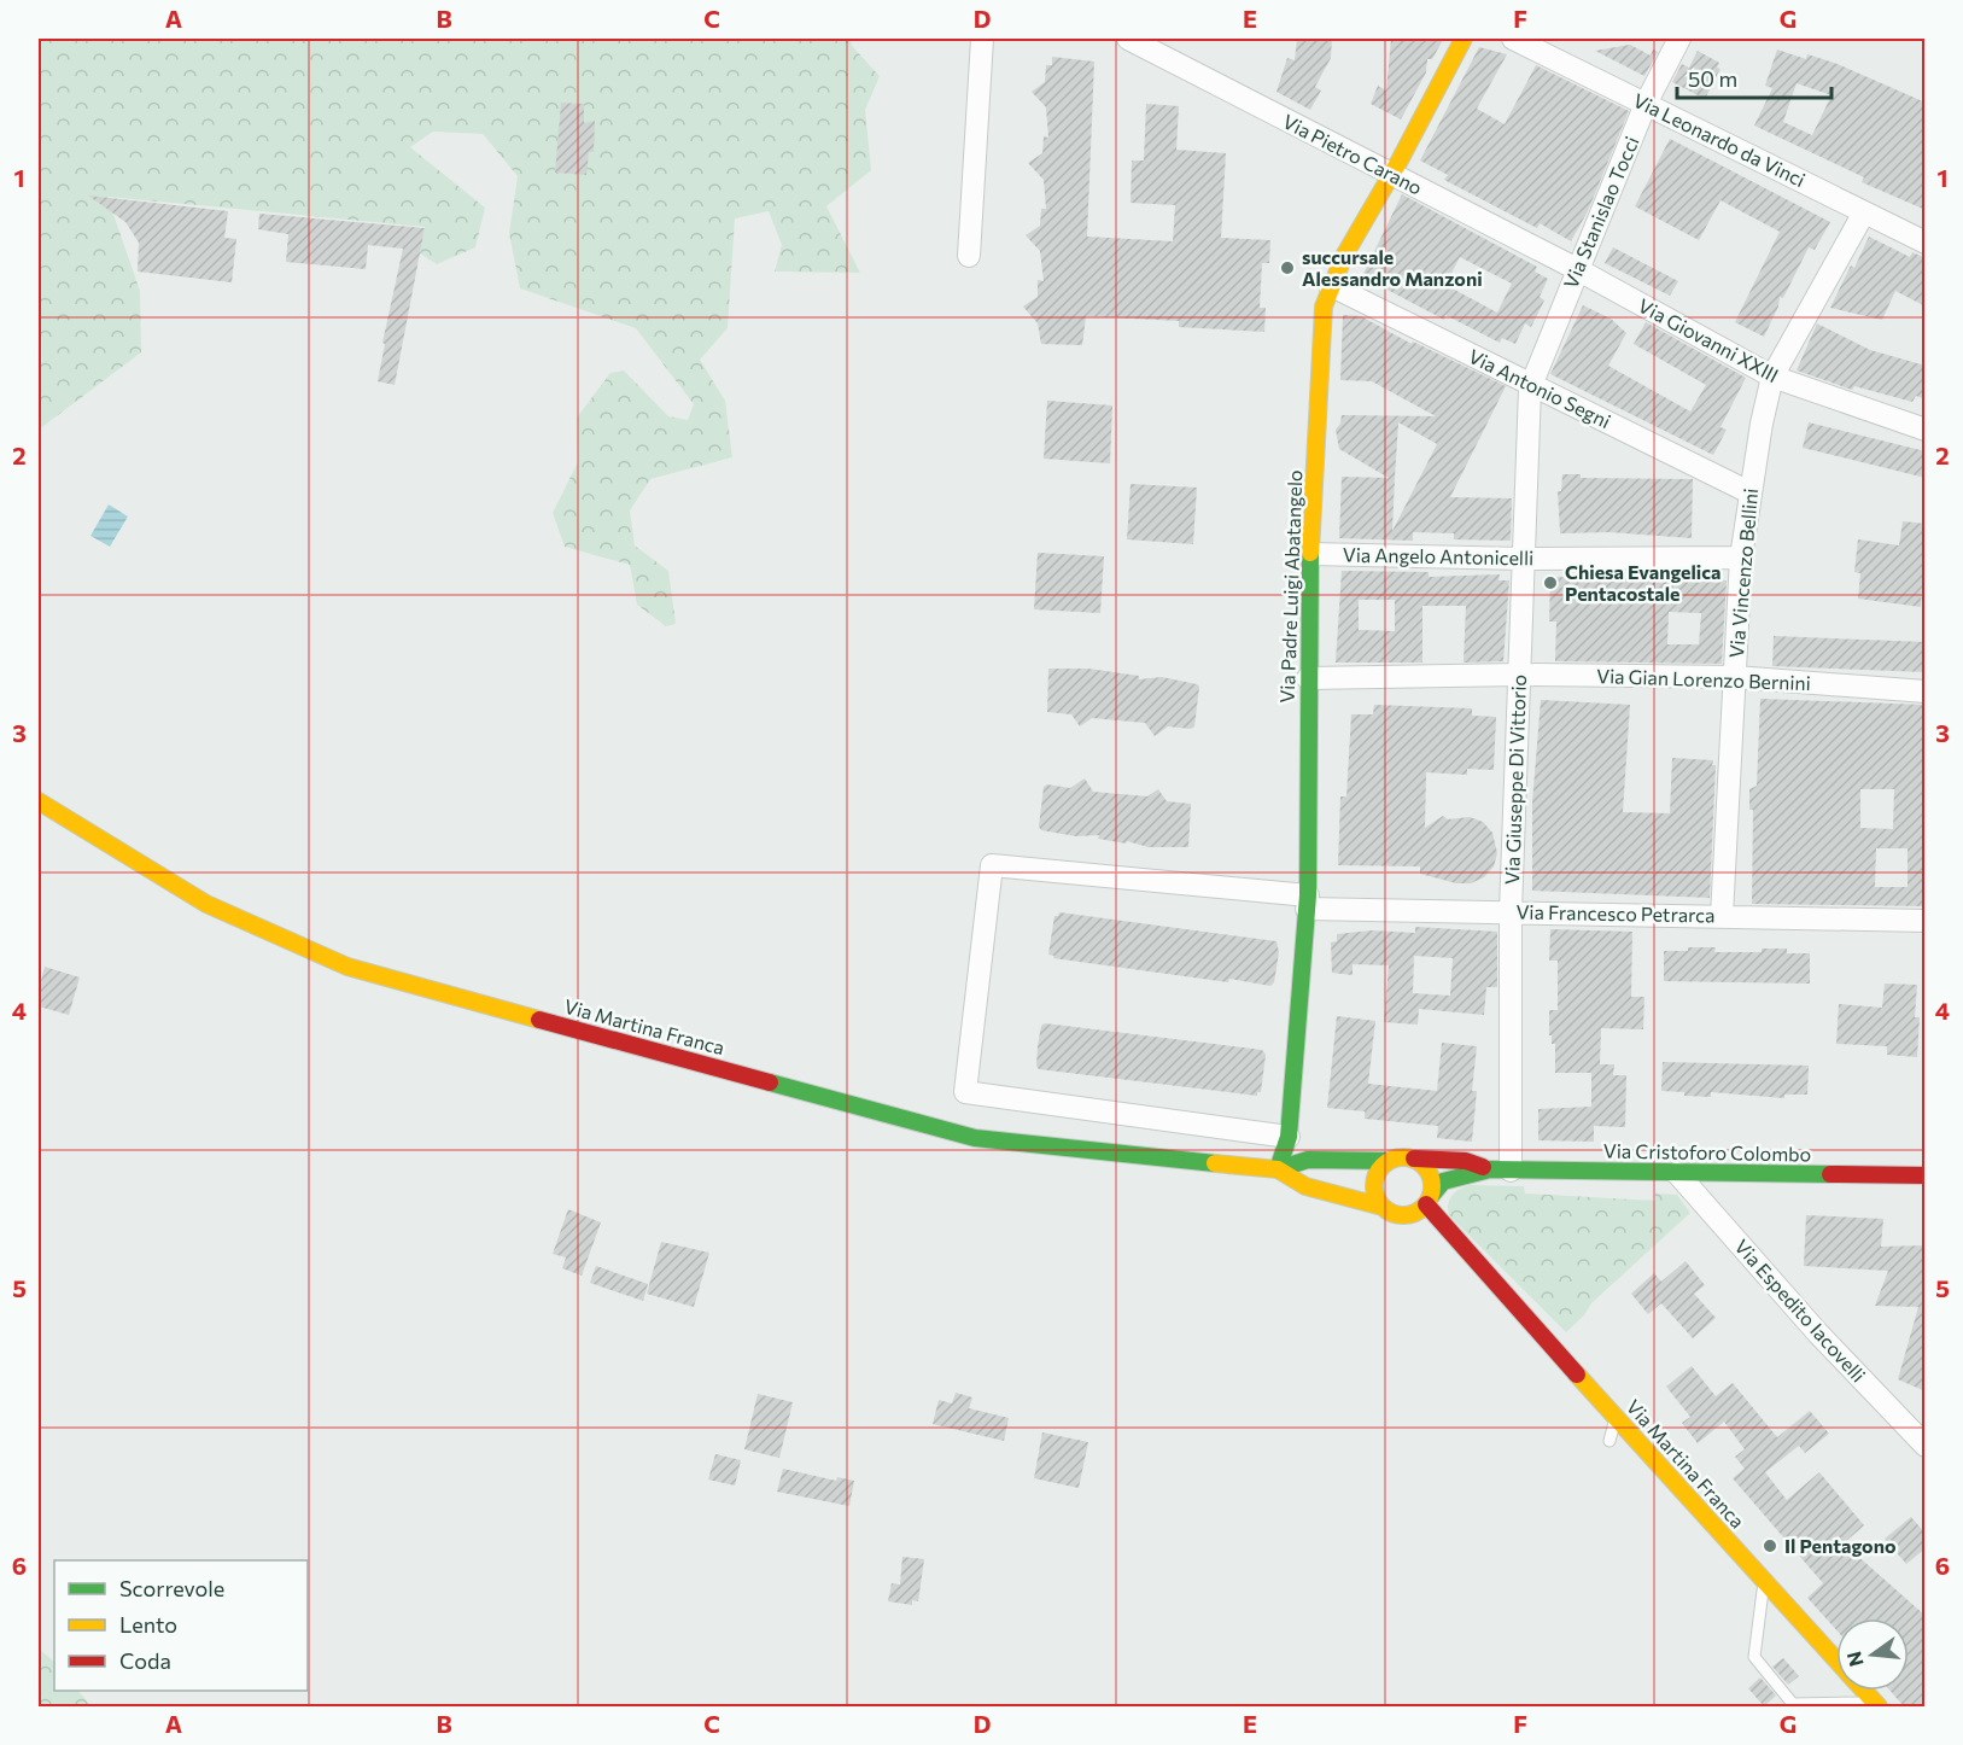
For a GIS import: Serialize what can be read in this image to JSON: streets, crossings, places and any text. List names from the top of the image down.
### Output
{
  "streets": {
    "main road": ["Via Padre Luigi Abatangelo", "Via Martina Franca", "Via Cristoforo Colombo"],
    "street": [
      "Via Leonardo da Vinci",
      "Via Pietro Carano",
      "Via Stanislao Tocci",
      "Via Giovanni XXIII",
      "Via Antonio Segni",
      "Via Angelo Antonicelli",
      "Via Vincenzo Bellini",
      "Via Gian Lorenzo Bernini",
      "Via Giuseppe Di Vittorio",
      "Via Francesco Petrarca",
      "Via Espedito Iacovelli"
    ]
  },
  "crossings": [
    ["Via Leonardo da Vinci", "Via Stanislao Tocci"],
    ["Via Leonardo da Vinci", "Via Vincenzo Bellini"],
    ["Via Pietro Carano", "Via Stanislao Tocci"],
    ["Via Pietro Carano", "Via Giovanni XXIII"],
    ["Via Pietro Carano", "Via Padre Luigi Abatangelo"],
    ["Via Stanislao Tocci", "Via Giovanni XXIII"],
    ["Via Stanislao Tocci", "Via Antonio Segni"],
    ["Via Stanislao Tocci", "Via Giuseppe Di Vittorio"],
    ["Via Giovanni XXIII", "Via Vincenzo Bellini"],
    ["Via Antonio Segni", "Via Vincenzo Bellini"],
    ["Via Antonio Segni", "Via Padre Luigi Abatangelo"],
    ["Via Antonio Segni", "Via Giuseppe Di Vittorio"],
    ["Via Angelo Antonicelli", "Via Vincenzo Bellini"],
    ["Via Angelo Antonicelli", "Via Padre Luigi Abatangelo"],
    ["Via Angelo Antonicelli", "Via Giuseppe Di Vittorio"],
    ["Via Vincenzo Bellini", "Via Gian Lorenzo Bernini"],
    ["Via Vincenzo Bellini", "Via Francesco Petrarca"],
    ["Via Padre Luigi Abatangelo", "Via Gian Lorenzo Bernini"],
    ["Via Padre Luigi Abatangelo", "Via Francesco Petrarca"],
    ["Via Padre Luigi Abatangelo", "Via Martina Franca"],
    ["Via Gian Lorenzo Bernini", "Via Giuseppe Di Vittorio"],
    ["Via Giuseppe Di Vittorio", "Via Francesco Petrarca"],
    ["Via Giuseppe Di Vittorio", "Via Cristoforo Colombo"],
    ["Via Martina Franca", "Via Cristoforo Colombo"],
    ["Via Cristoforo Colombo", "Via Espedito Iacovelli"]
  ],
  "places": ["succursale Alessandro Manzoni", "Chiesa Evangelica Pentacostale", "Il Pentagono"],
  "legend": ["Scorrevole", "Lento", "Coda"],
  "scale_bar": "50 m",
  "north": "left",
  "grid": {
    "columns": [
      "A",
      "B",
      "C",
      "D",
      "E",
      "F",
      "G"
    ],
    "rows": [
      "1",
      "2",
      "3",
      "4",
      "5",
      "6"
    ]
  }
}
